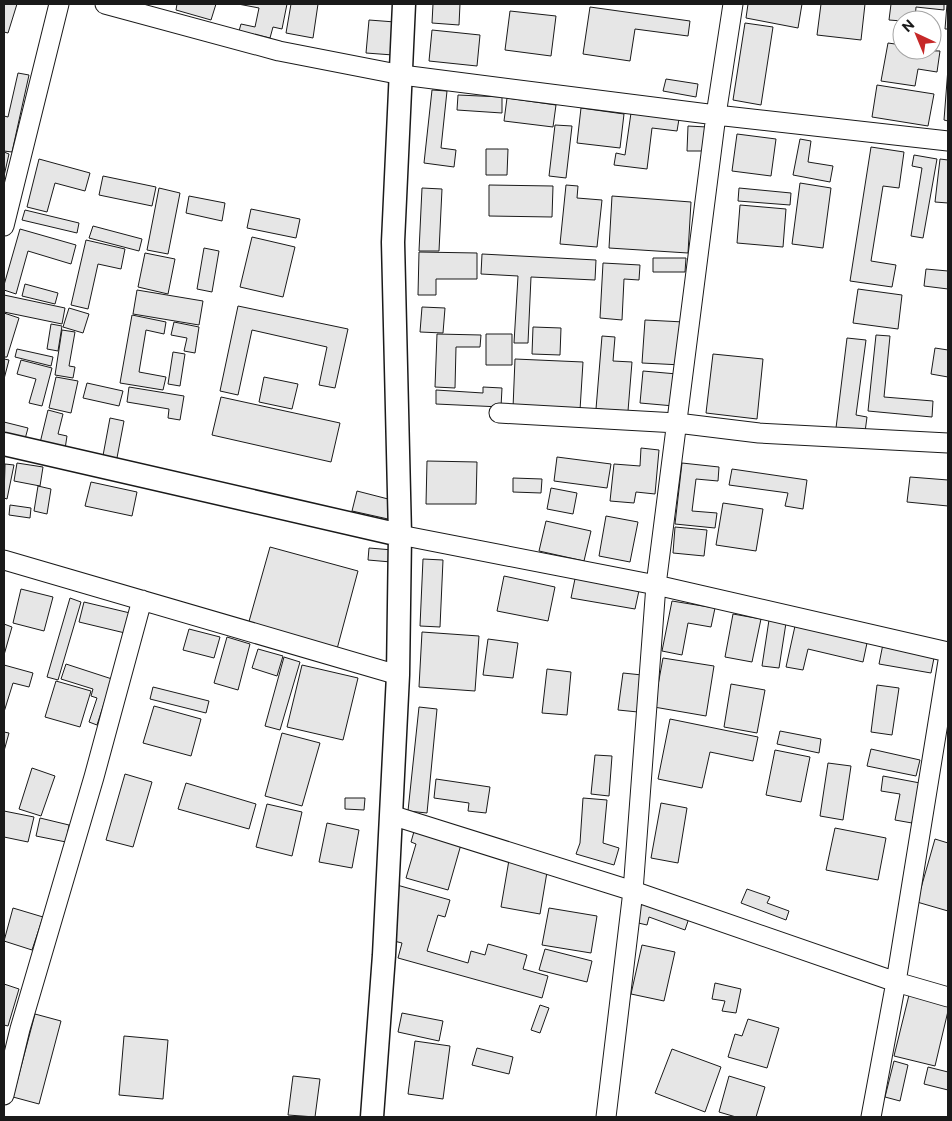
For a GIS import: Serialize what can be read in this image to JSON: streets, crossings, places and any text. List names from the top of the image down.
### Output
{
  "north": "top left"
}
